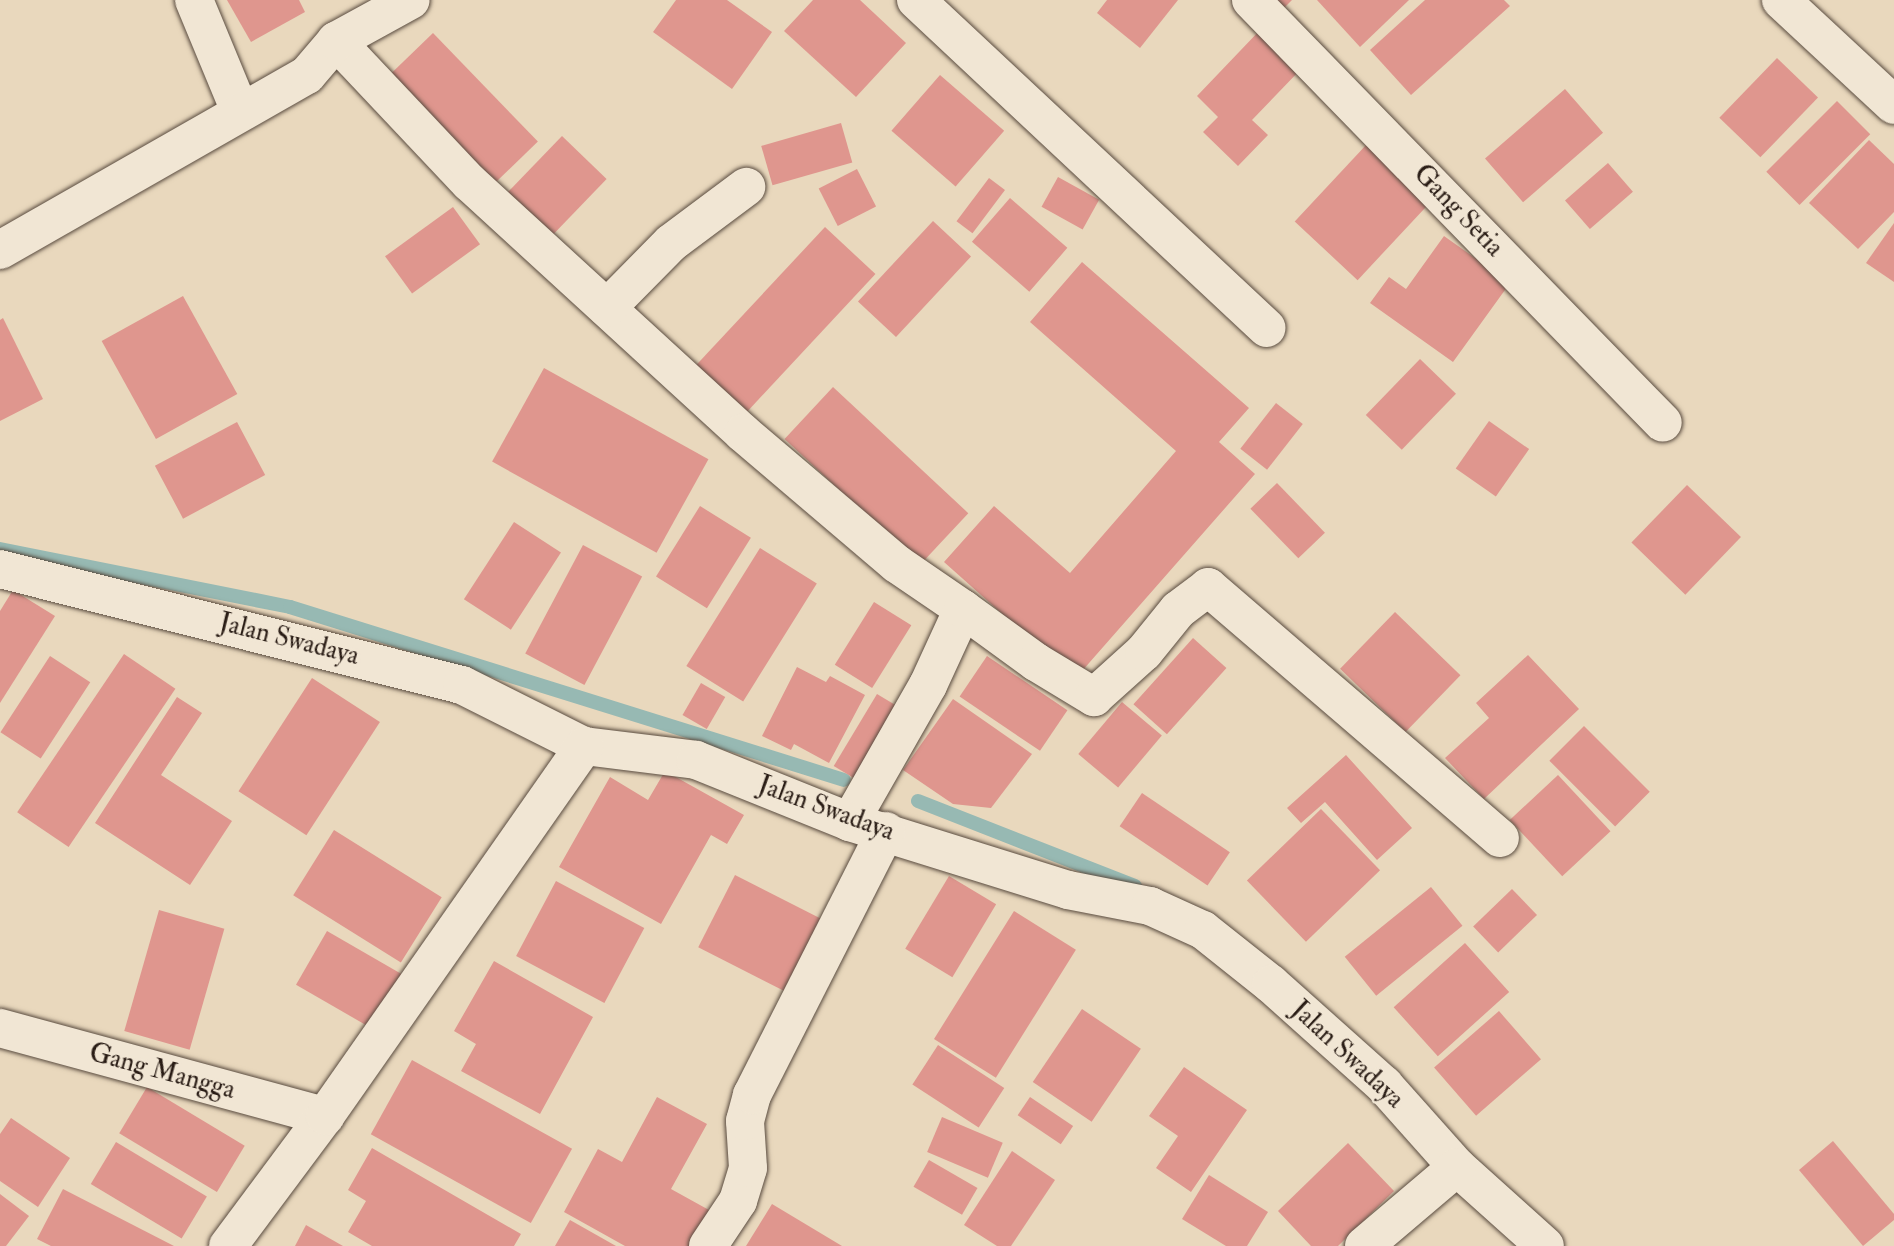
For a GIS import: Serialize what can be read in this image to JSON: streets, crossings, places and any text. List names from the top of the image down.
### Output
{
  "streets": {
    "street": ["Gang Setia", "Jalan Swadaya", "Gang Mangga"]
  }
}
